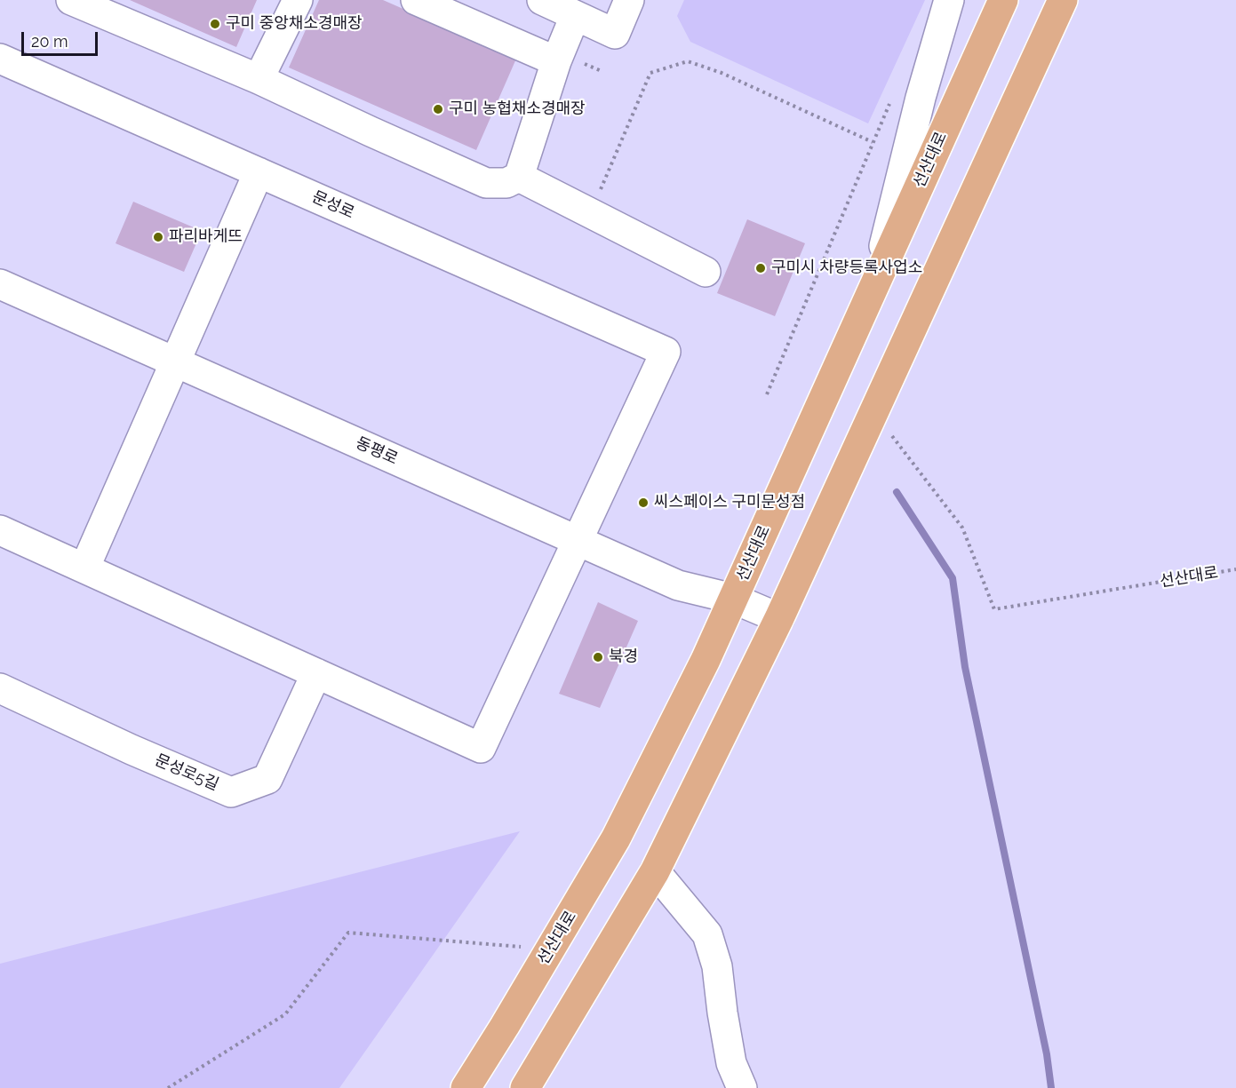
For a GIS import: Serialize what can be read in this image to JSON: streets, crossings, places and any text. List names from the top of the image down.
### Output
{
  "streets": {
    "main road": ["선산대로"],
    "street": ["문성로", "동평로", "문성로5길"]
  },
  "crossings": [
    ["선산대로", "동평로"],
    ["문성로", "동평로"]
  ],
  "places": [
    "구미 중앙채소경매장",
    "구미 농협채소경매장",
    "파리바게뜨",
    "구미시 차량등록사업소",
    "씨스페이스 구미문성점",
    "북경"
  ],
  "scale_bar": "20 m"
}
